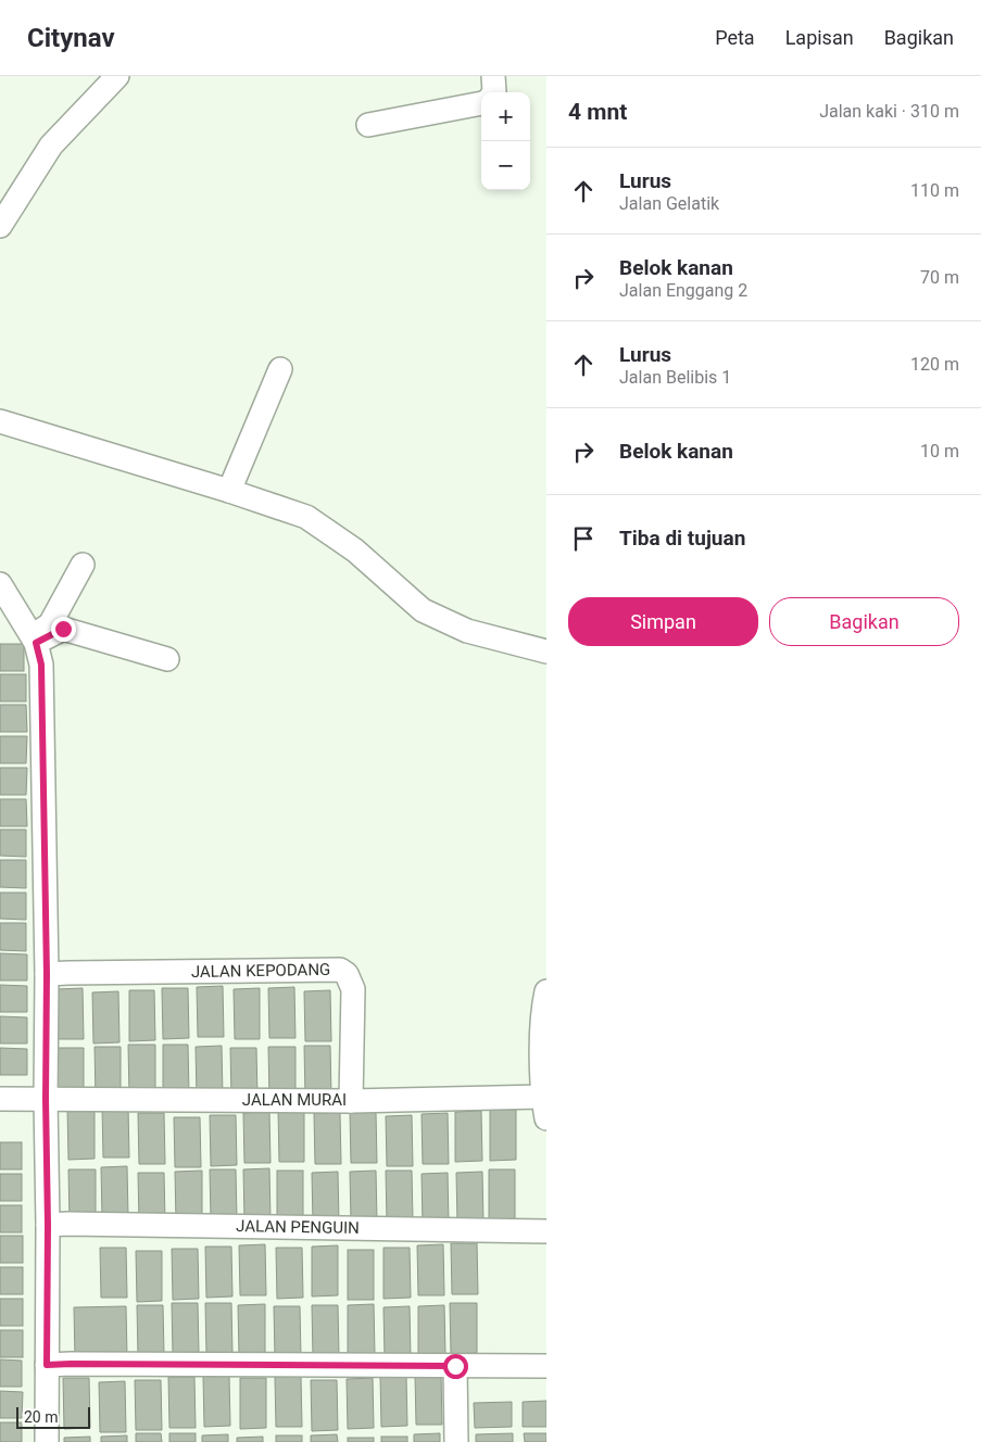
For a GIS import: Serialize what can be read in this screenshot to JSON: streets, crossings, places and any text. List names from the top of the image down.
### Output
{
  "streets": {
    "street": ["JALAN KEPODANG", "JALAN MURAI", "JALAN PENGUIN"]
  },
  "crossings": [
    ["JALAN KEPODANG", "JALAN MURAI"]
  ],
  "scale_bar": "20 m",
  "page": {
    "header": "Citynav",
    "nav": ["Peta", "Lapisan", "Bagikan"],
    "heading": ["4 mnt", "Jalan kaki · 310 m"],
    "map_buttons": ["+", "−"],
    "list": [
      ["Lurus", "Jalan Gelatik", "110 m"],
      ["Belok kanan", "Jalan Enggang 2", "70 m"],
      ["Lurus", "Jalan Belibis 1", "120 m"],
      ["Belok kanan", "10 m"],
      "Tiba di tujuan"
    ],
    "buttons": ["Simpan", "Bagikan"],
    "scale": "20 m"
  }
}
